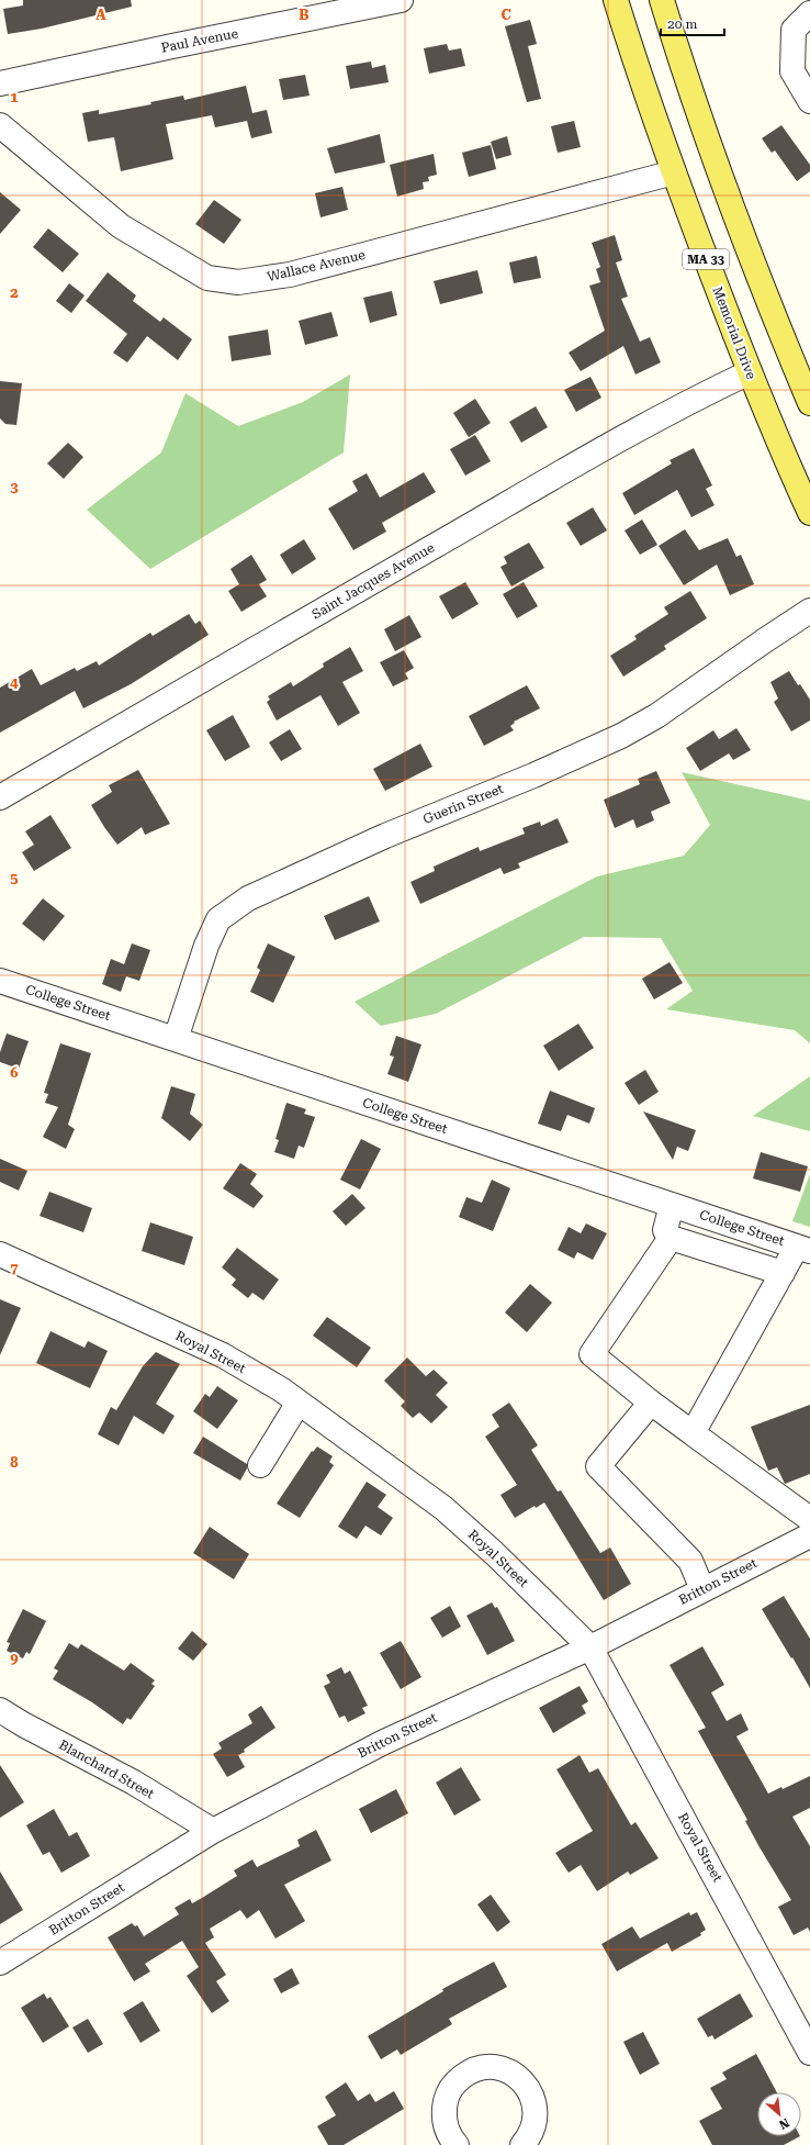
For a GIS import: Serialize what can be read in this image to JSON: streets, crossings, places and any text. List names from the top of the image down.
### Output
{
  "streets": {
    "main road": ["MA 33", "Memorial Drive"],
    "street": [
      "Paul Avenue",
      "Wallace Avenue",
      "Saint Jacques Avenue",
      "Guerin Street",
      "College Street",
      "Royal Street",
      "Britton Street",
      "Blanchard Street"
    ]
  },
  "crossings": [
    ["Wallace Avenue", "Memorial Drive"],
    ["Memorial Drive", "Saint Jacques Avenue"],
    ["Guerin Street", "College Street"],
    ["Royal Street", "Britton Street"],
    ["Britton Street", "Blanchard Street"]
  ],
  "scale_bar": "20 m",
  "north": "bottom right",
  "grid": {
    "columns": ["A", "B", "C"],
    "rows": [
      "1",
      "2",
      "3",
      "4",
      "5",
      "6",
      "7",
      "8",
      "9"
    ]
  }
}
